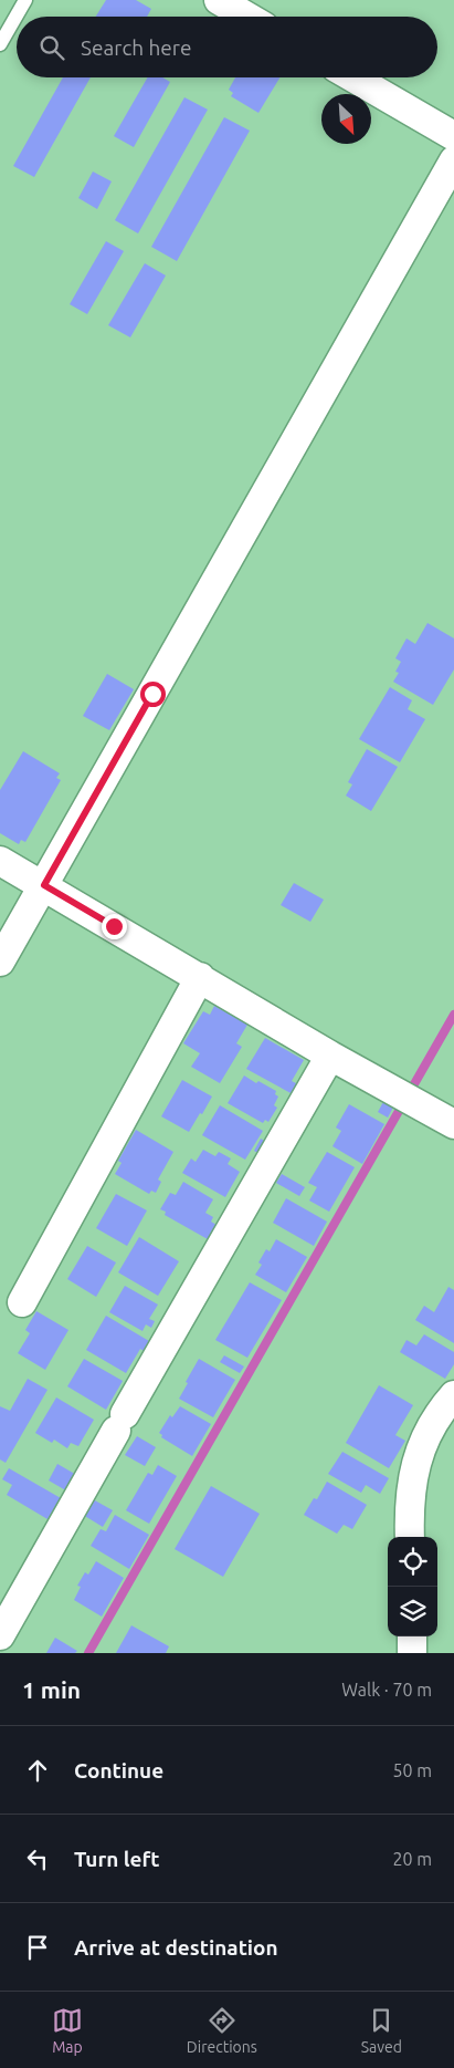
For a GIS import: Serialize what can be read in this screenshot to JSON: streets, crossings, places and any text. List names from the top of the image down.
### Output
{
  "north": "bottom right",
  "page": {
    "search": "Search here",
    "heading": ["1 min", "Walk · 70 m"],
    "list": [
      ["Continue", "50 m"],
      ["Turn left", "20 m"],
      "Arrive at destination"
    ],
    "nav": ["Map", "Directions", "Saved"]
  }
}
